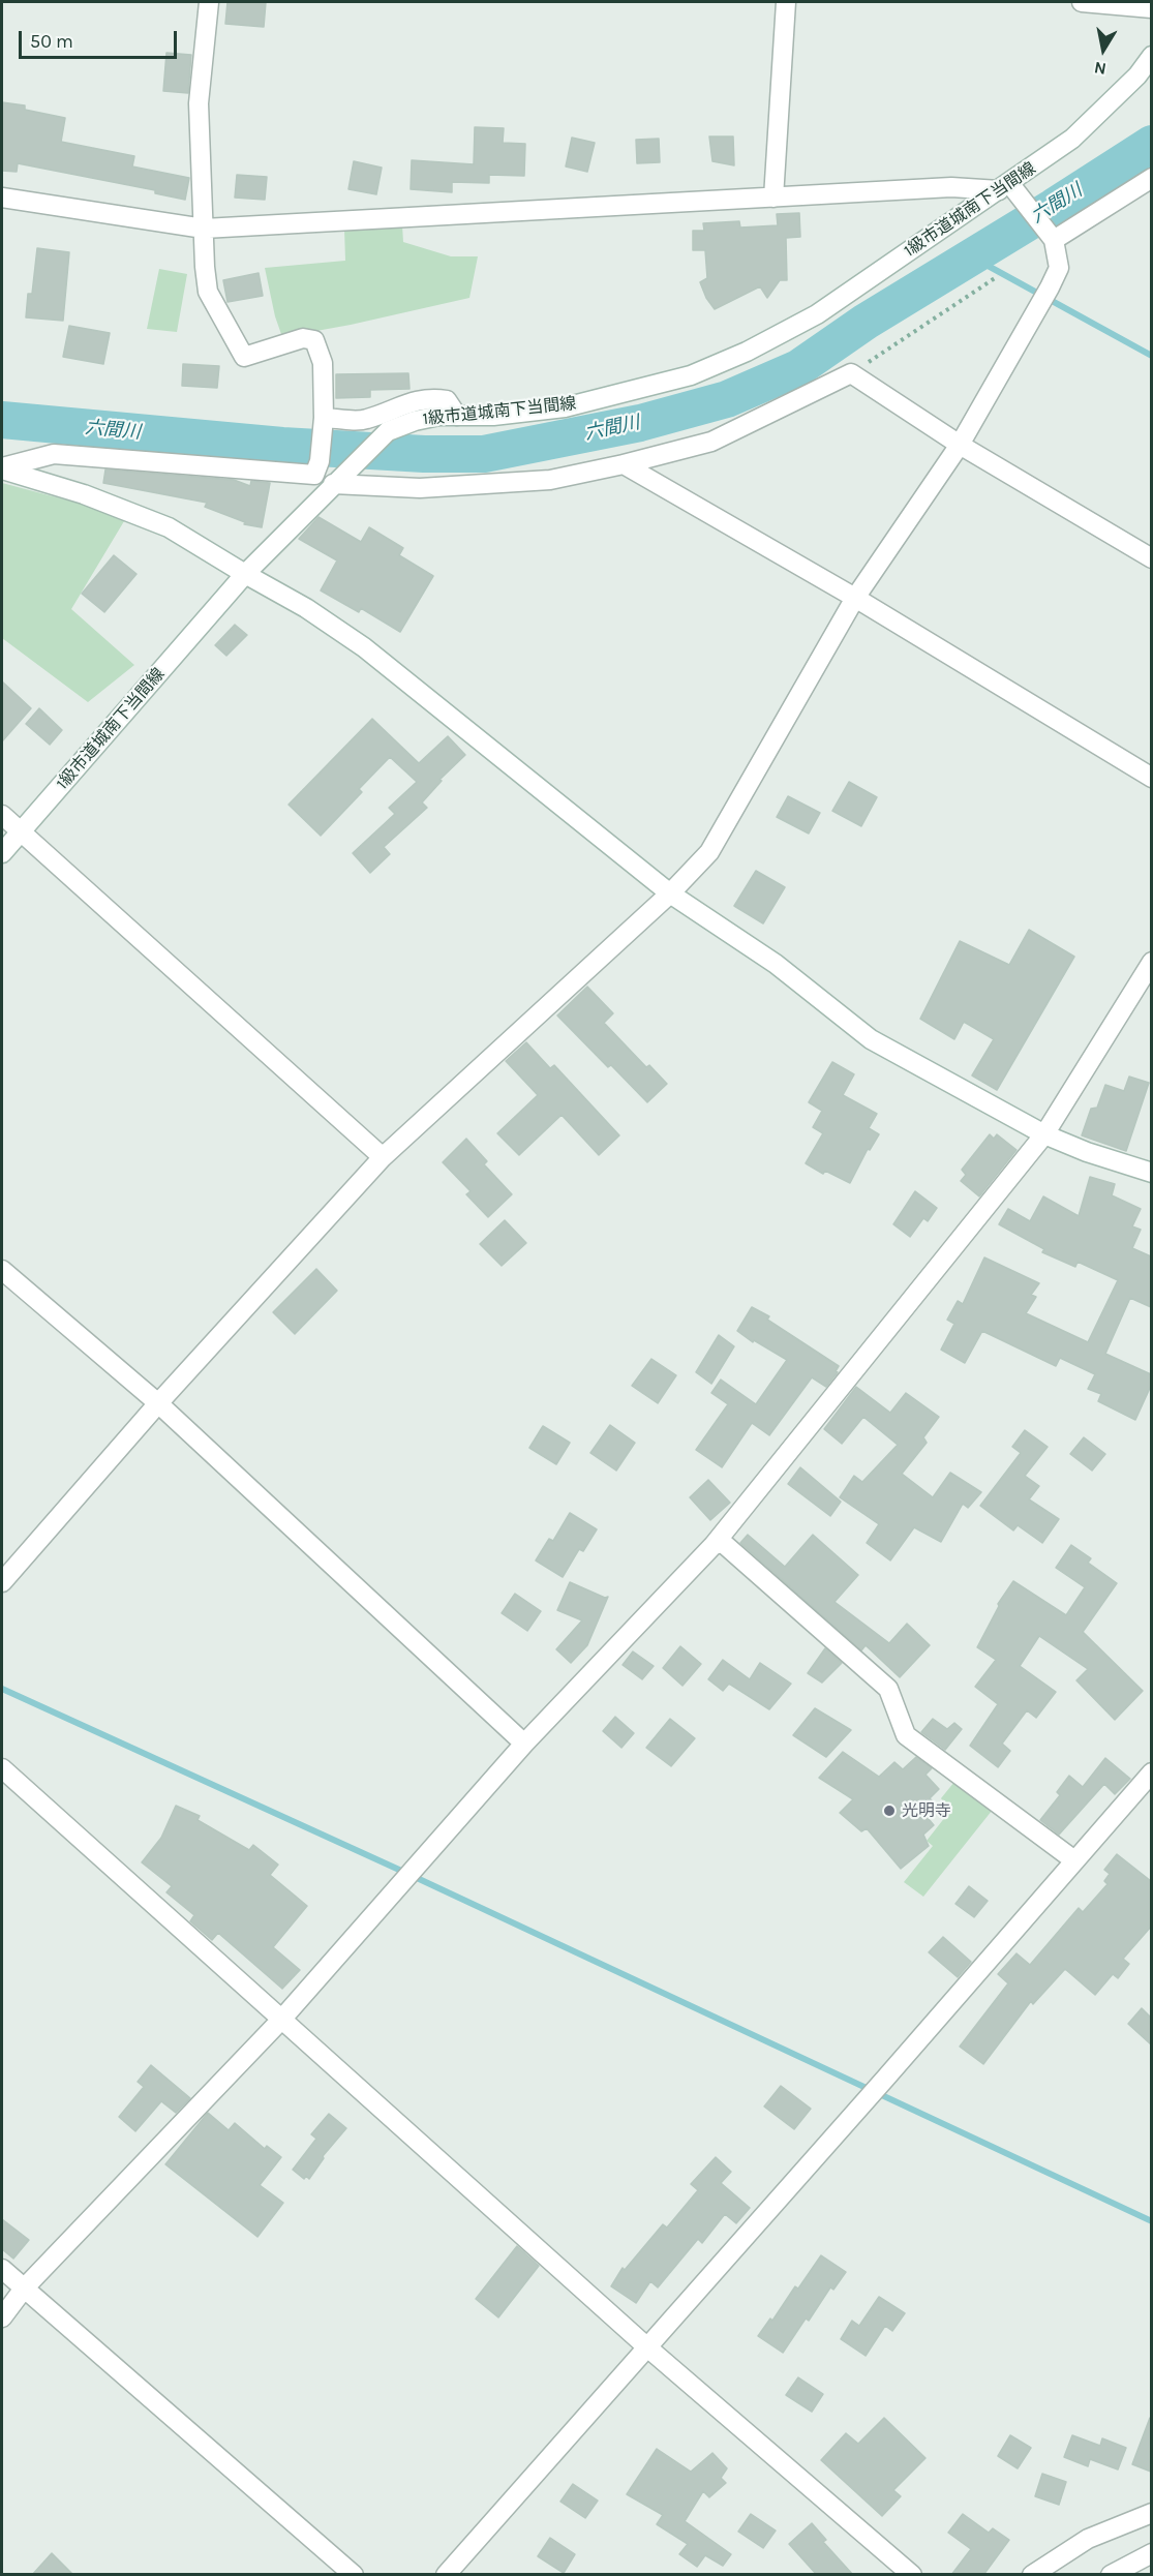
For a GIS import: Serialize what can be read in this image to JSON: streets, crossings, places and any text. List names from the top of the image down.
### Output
{
  "streets": {
    "street": ["1級市道城南下当間線"]
  },
  "water": ["六間川"],
  "places": ["光明寺"],
  "scale_bar": "50 m",
  "north": "bottom"
}
